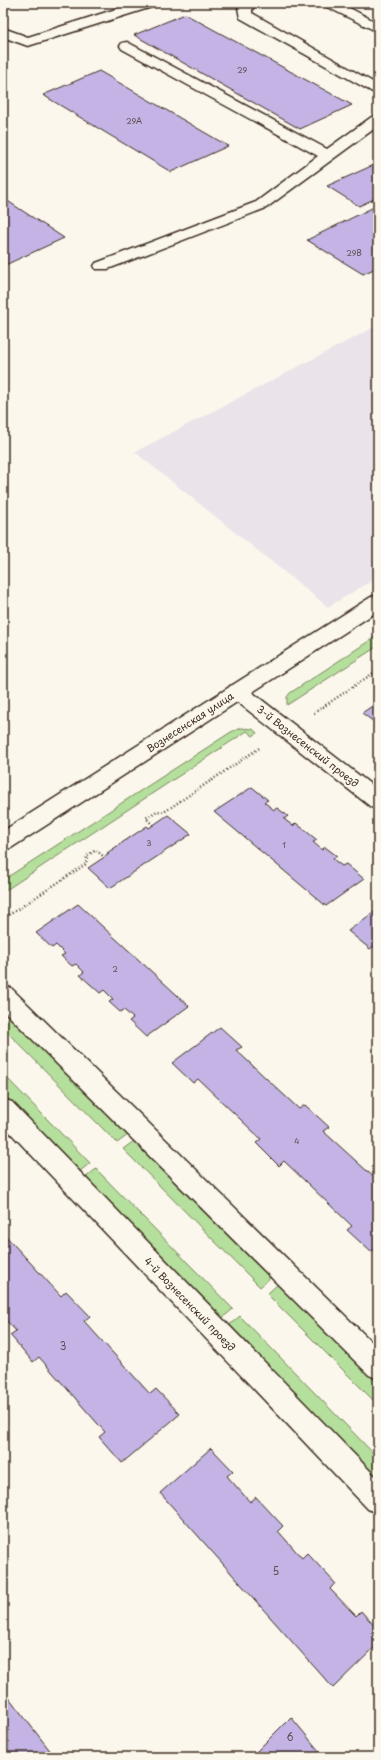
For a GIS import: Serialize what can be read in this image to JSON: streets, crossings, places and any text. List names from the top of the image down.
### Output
{
  "streets": {
    "street": ["Вознесенская улица", "3-й Вознесенский проезд", "4-й Вознесенский проезд"]
  },
  "crossings": [
    ["Вознесенская улица", "3-й Вознесенский проезд"]
  ],
  "house_numbers": [
    "29",
    "29А",
    "29В",
    "3",
    "1",
    "2",
    "4",
    "3",
    "5",
    "6"
  ]
}
